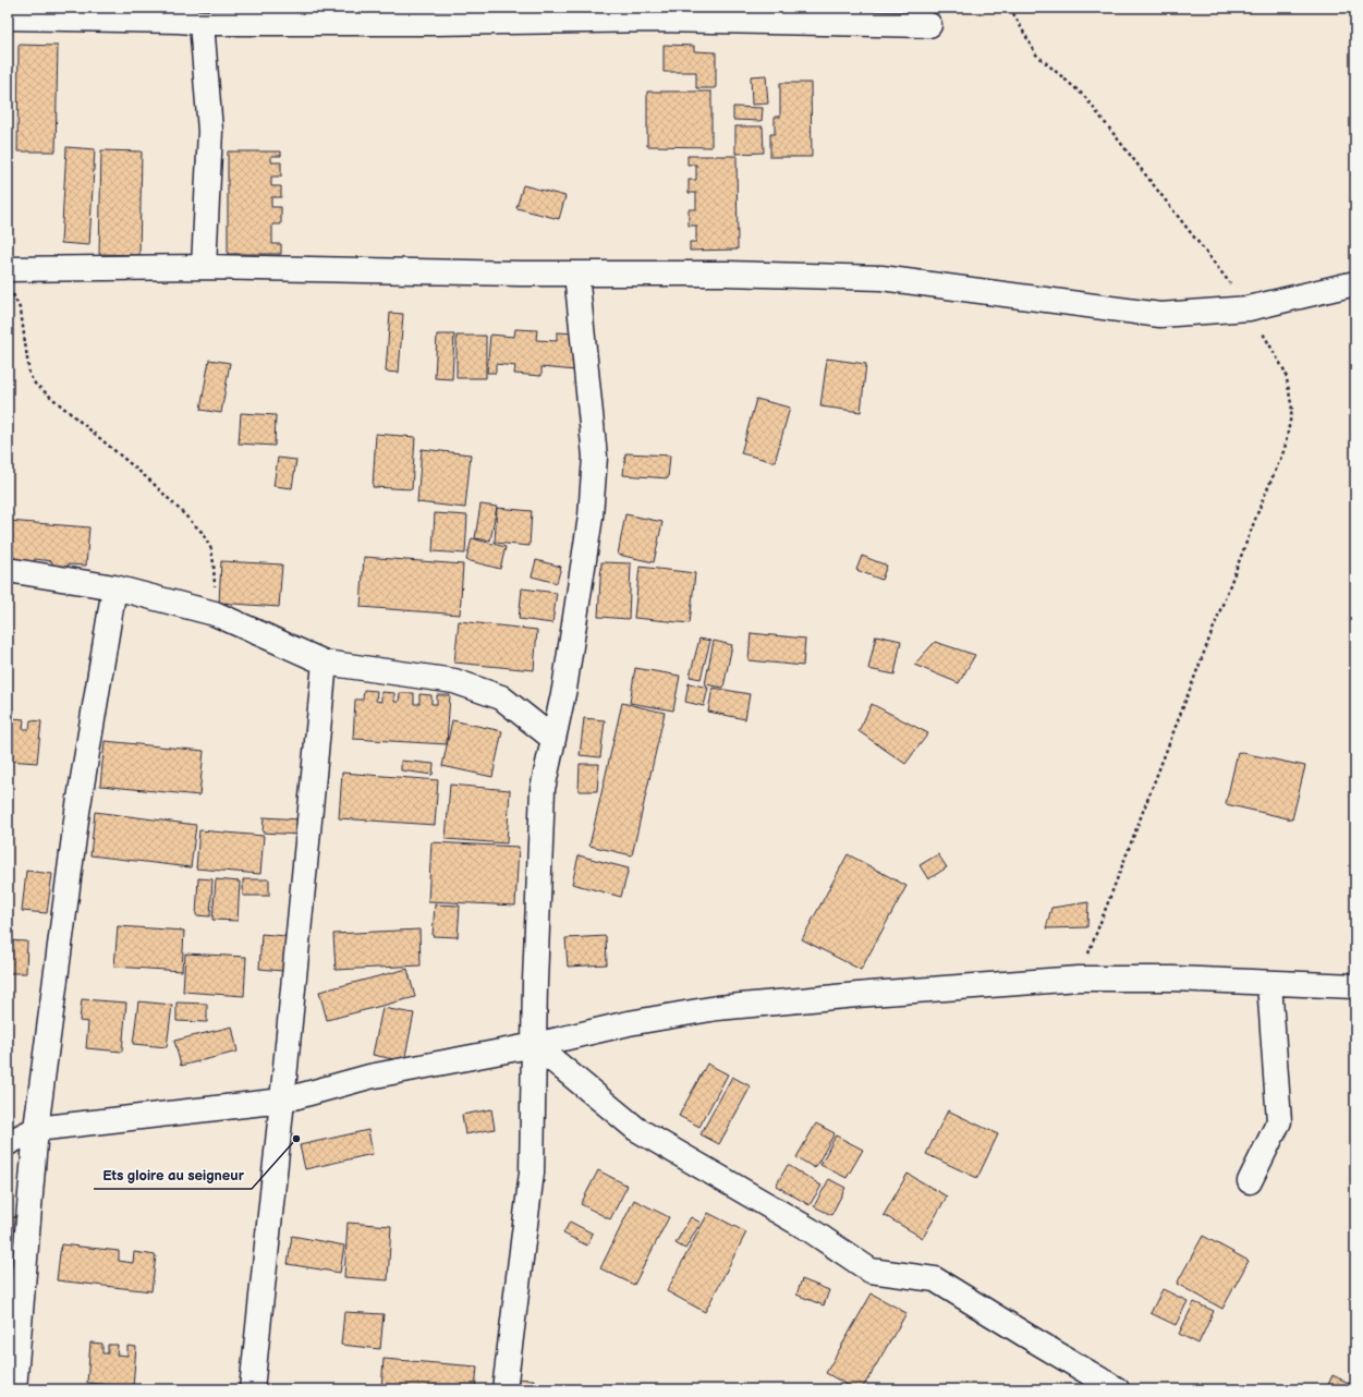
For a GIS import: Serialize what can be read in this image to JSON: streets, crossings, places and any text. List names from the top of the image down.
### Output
{
  "places": ["Ets gloire au seigneur"]
}
